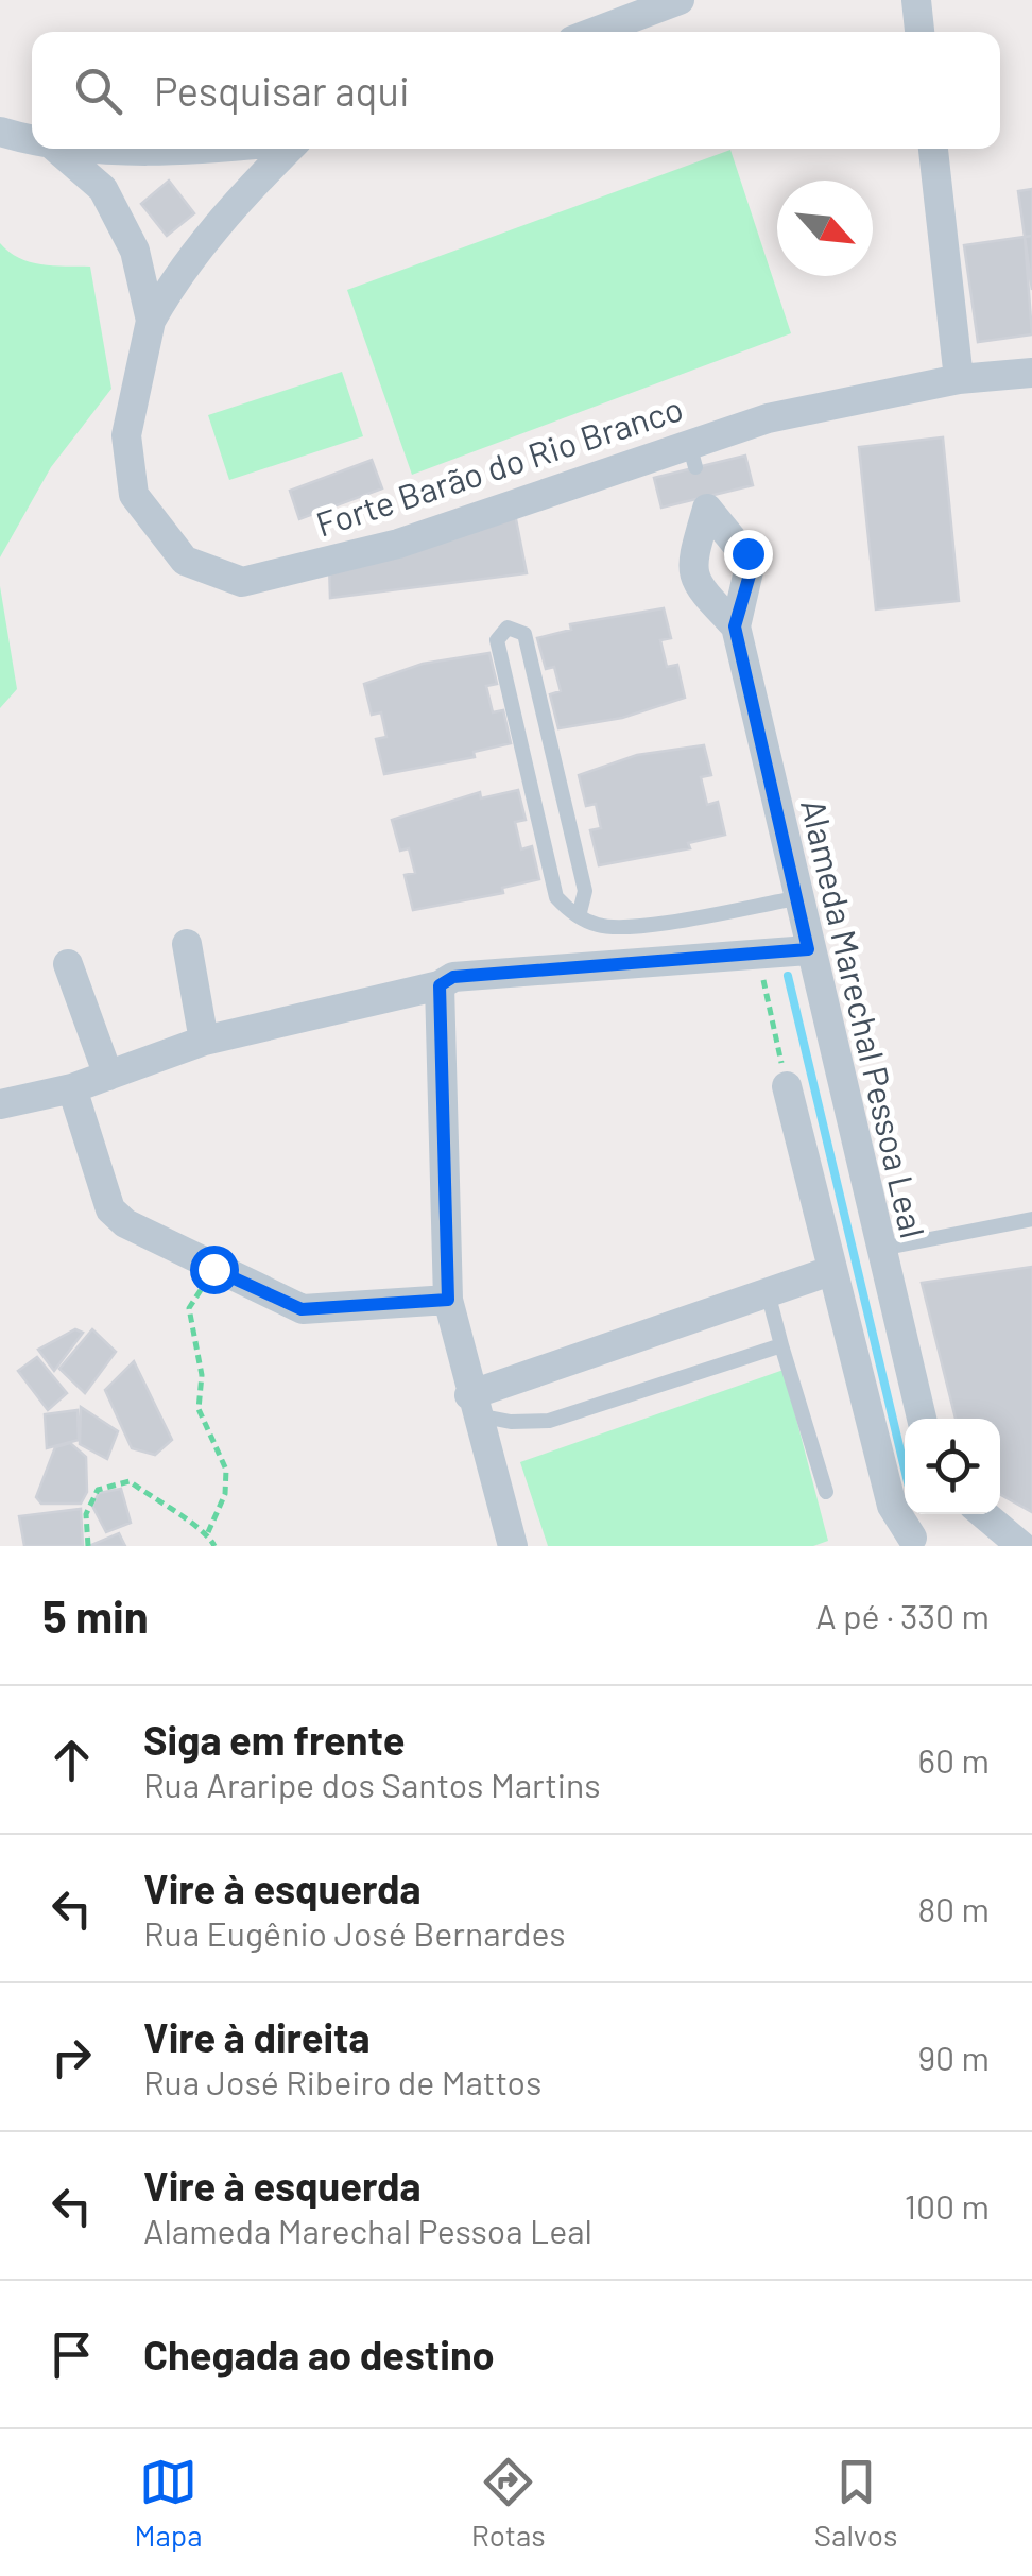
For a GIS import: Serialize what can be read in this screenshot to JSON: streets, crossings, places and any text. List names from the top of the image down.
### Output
{
  "streets": {
    "street": ["Forte Barão do Rio Branco", "Alameda Marechal Pessoa Leal"]
  },
  "north": "bottom right",
  "page": {
    "search": "Pesquisar aqui",
    "heading": ["5 min", "A pé · 330 m"],
    "list": [
      ["Siga em frente", "Rua Araripe dos Santos Martins", "60 m"],
      ["Vire à esquerda", "Rua Eugênio José Bernardes", "80 m"],
      ["Vire à direita", "Rua José Ribeiro de Mattos", "90 m"],
      ["Vire à esquerda", "Alameda Marechal Pessoa Leal", "100 m"],
      "Chegada ao destino"
    ],
    "nav": ["Mapa", "Rotas", "Salvos"]
  }
}
